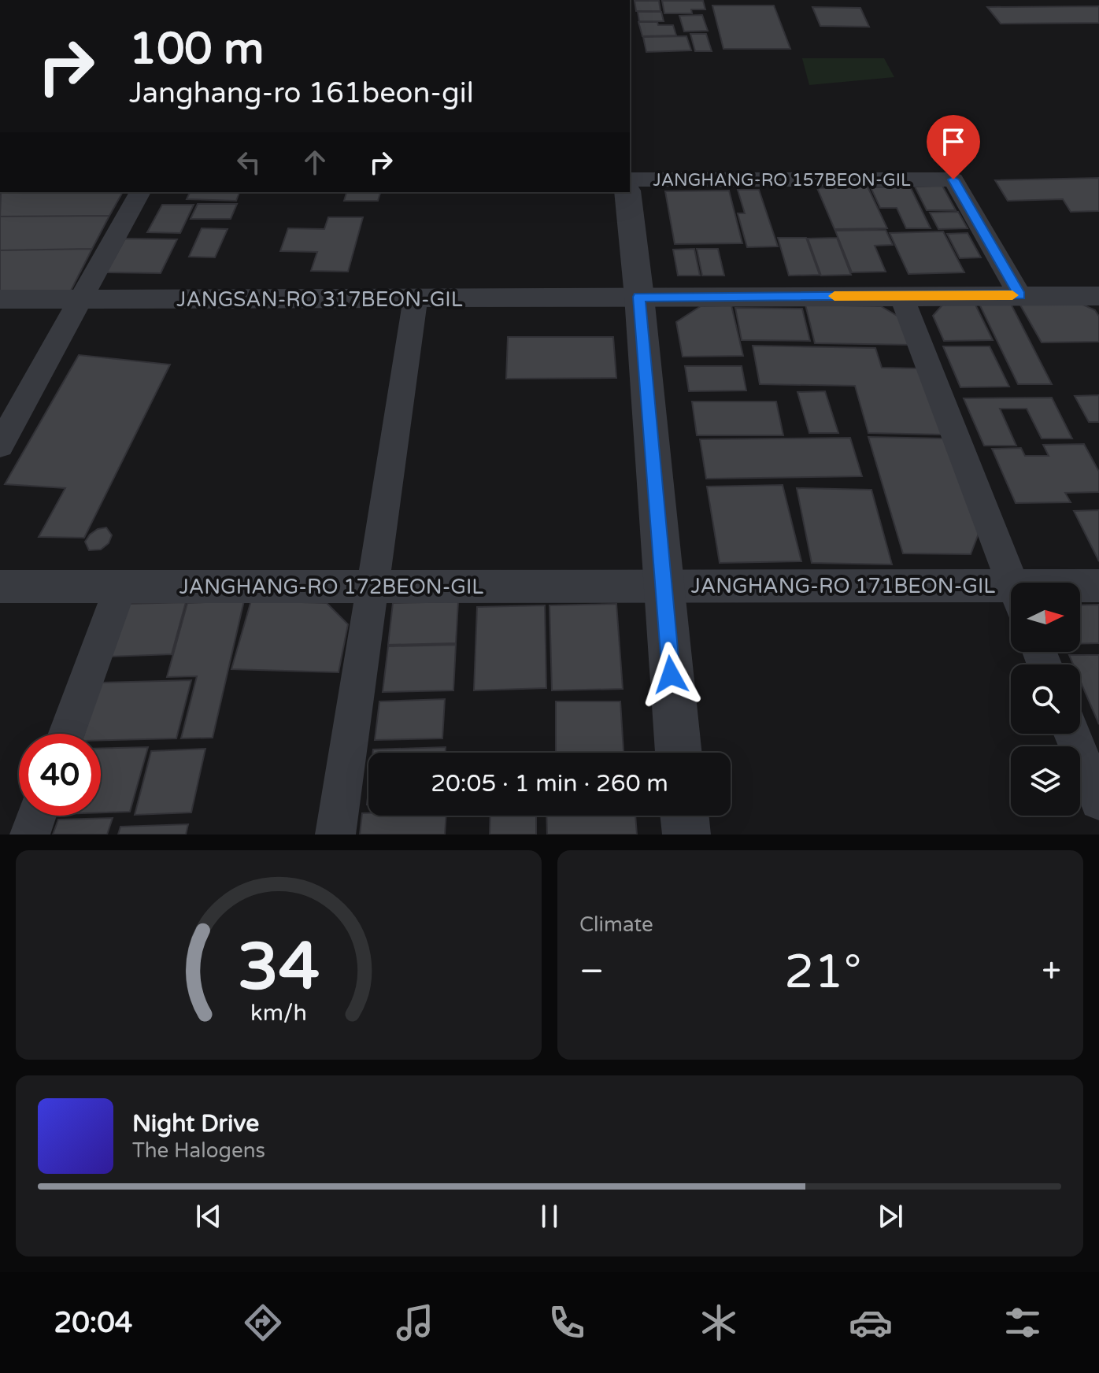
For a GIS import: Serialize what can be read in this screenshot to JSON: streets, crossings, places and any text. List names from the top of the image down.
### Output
{
  "streets": {
    "street": [
      "JANGHANG-RO 157BEON-GIL",
      "JANGSAN-RO 317BEON-GIL",
      "JANGHANG-RO 171BEON-GIL",
      "JANGHANG-RO 172BEON-GIL"
    ]
  },
  "crossings": [
    ["JANGHANG-RO 157BEON-GIL", "JANGSAN-RO 317BEON-GIL"],
    ["JANGHANG-RO 171BEON-GIL", "JANGHANG-RO 172BEON-GIL"]
  ],
  "north": "right",
  "page": {
    "turn": ["100 m", "Janghang-ro 161beon-gil"],
    "limit": "40",
    "trip": "20:05 · 1 min · 260 m",
    "tile": "Climate",
    "heat": ["−", "21°", "+"],
    "song": ["Night Drive", "The Halogens"],
    "tabs": "20:04",
    "gauge": ["34", "km/h"]
  }
}
